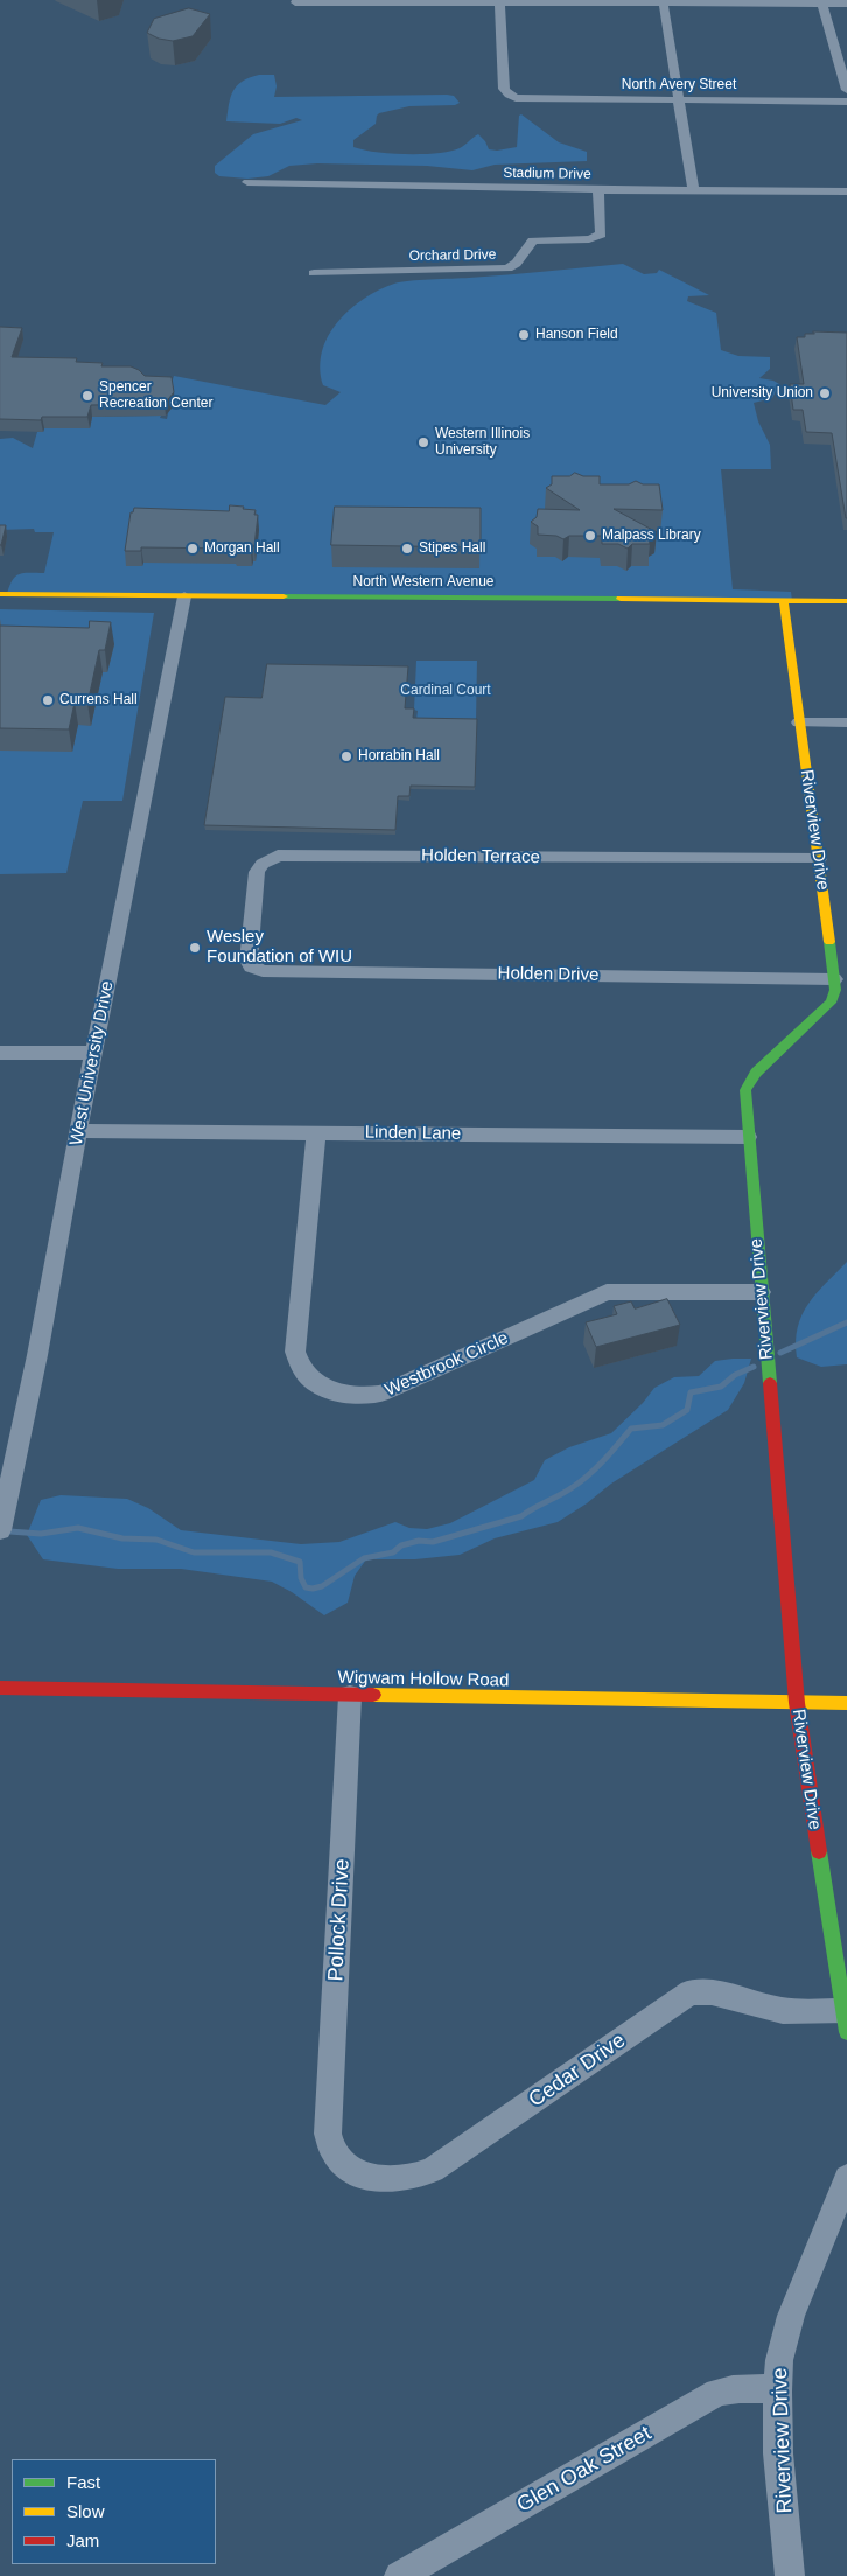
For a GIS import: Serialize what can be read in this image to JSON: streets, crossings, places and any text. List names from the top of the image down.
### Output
{
  "streets": {
    "street": [
      "North Avery Street",
      "Stadium Drive",
      "Orchard Drive",
      "North Western Avenue",
      "Riverview Drive",
      "Holden Terrace",
      "Holden Drive",
      "West University Drive",
      "Linden Lane",
      "Westbrook Circle",
      "Wigwam Hollow Road",
      "Pollock Drive",
      "Cedar Drive",
      "Glen Oak Street"
    ]
  },
  "crossings": [
    ["Stadium Drive", "Orchard Drive"],
    ["North Western Avenue", "Riverview Drive"],
    ["North Western Avenue", "West University Drive"],
    ["Riverview Drive", "Holden Terrace"],
    ["Riverview Drive", "Holden Drive"],
    ["Riverview Drive", "Linden Lane"],
    ["Riverview Drive", "Westbrook Circle"],
    ["Riverview Drive", "Wigwam Hollow Road"],
    ["Riverview Drive", "Cedar Drive"],
    ["Riverview Drive", "Glen Oak Street"],
    ["Holden Terrace", "Holden Drive"],
    ["West University Drive", "Linden Lane"],
    ["Linden Lane", "Westbrook Circle"],
    ["Wigwam Hollow Road", "Pollock Drive"],
    ["Pollock Drive", "Cedar Drive"]
  ],
  "parks": ["Cardinal Court"],
  "places": [
    "Hanson Field",
    "University Union",
    "Spencer Recreation Center",
    "Western Illinois University",
    "Malpass Library",
    "Morgan Hall",
    "Stipes Hall",
    "Currens Hall",
    "Horrabin Hall",
    "Wesley Foundation of WIU"
  ],
  "legend": ["Fast", "Slow", "Jam"]
}
